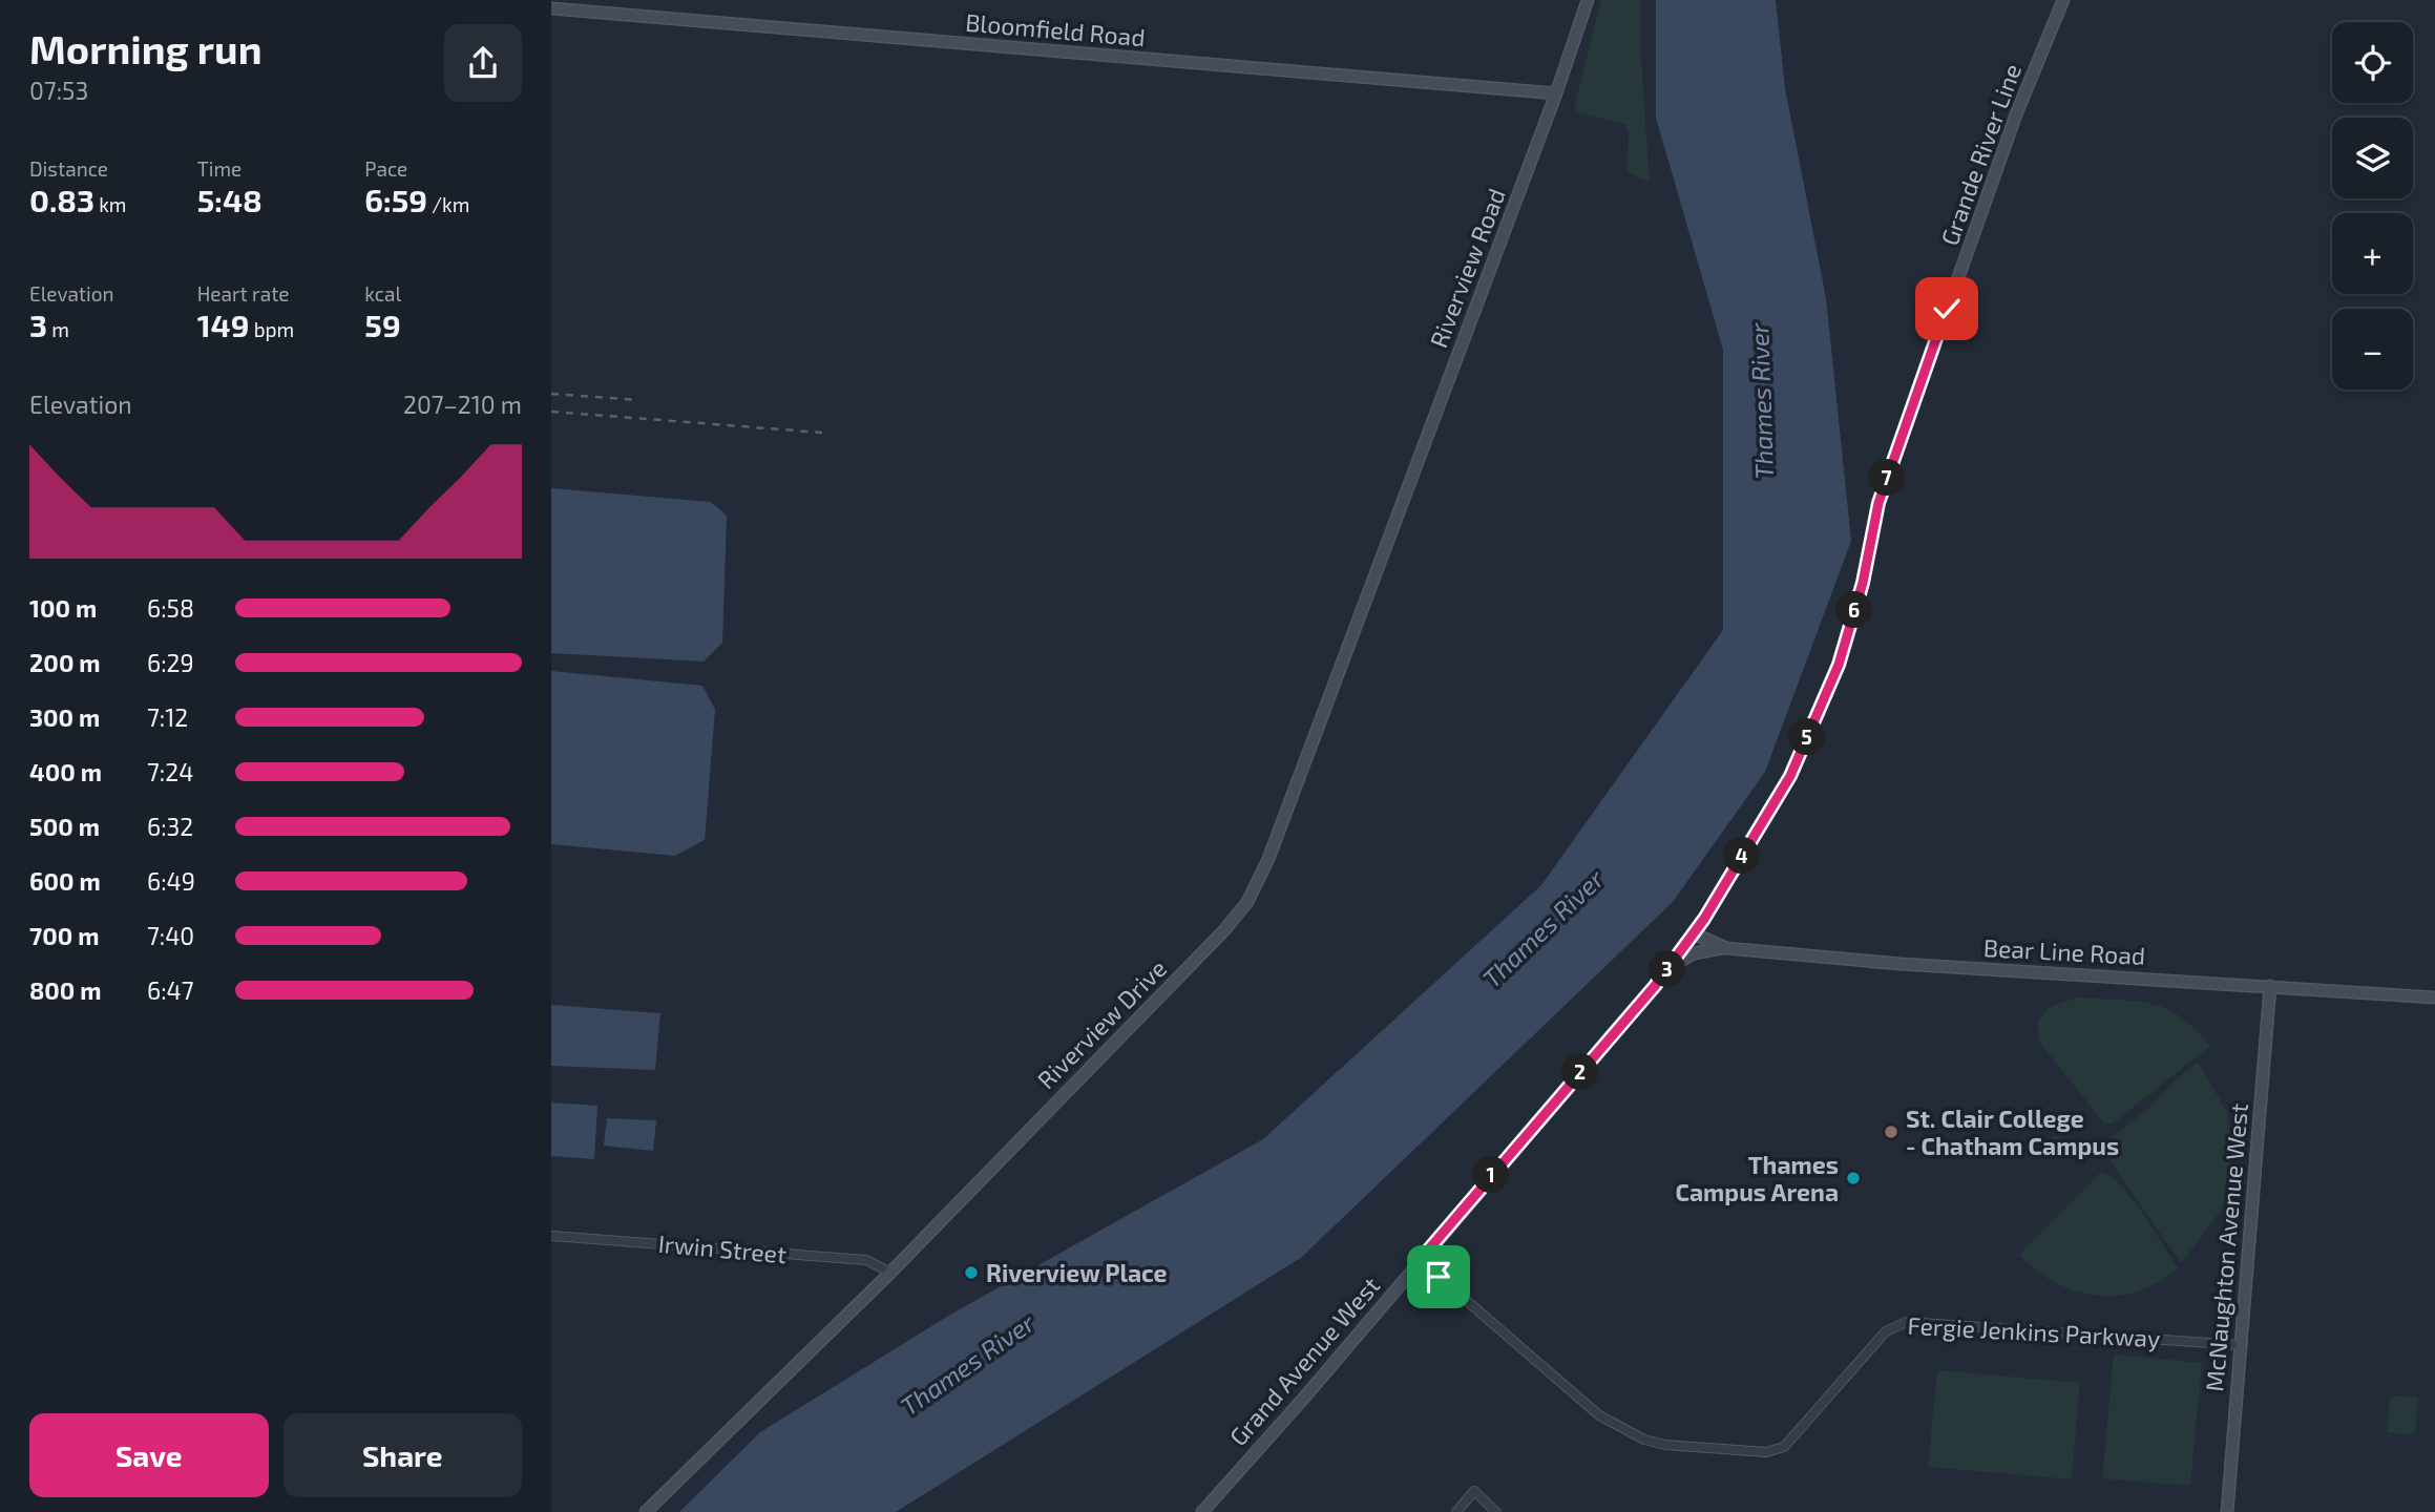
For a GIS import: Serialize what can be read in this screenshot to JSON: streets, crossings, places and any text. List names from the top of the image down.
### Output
{
  "streets": {
    "main road": [
      "Bloomfield Road",
      "Grande River Line",
      "Riverview Road",
      "Bear Line Road",
      "Riverview Drive",
      "McNaughton Avenue West",
      "Grand Avenue West"
    ],
    "street": ["Irwin Street", "Fergie Jenkins Parkway"]
  },
  "crossings": [
    ["Bloomfield Road", "Riverview Road"],
    ["Grande River Line", "Bear Line Road"],
    ["Grande River Line", "Grand Avenue West"],
    ["Riverview Road", "Riverview Drive"],
    ["Bear Line Road", "McNaughton Avenue West"],
    ["Bear Line Road", "Grand Avenue West"],
    ["Riverview Drive", "Irwin Street"],
    ["McNaughton Avenue West", "Fergie Jenkins Parkway"],
    ["Fergie Jenkins Parkway", "Grand Avenue West"]
  ],
  "water": ["Thames River"],
  "places": ["St. Clair College - Chatham Campus", "Thames Campus Arena", "Riverview Place"],
  "page": {
    "heading": ["Morning run", "07:53"],
    "map_buttons": ["+", "−"],
    "stats": [
      ["Distance", "0.83 km"],
      ["Time", "5:48"],
      ["Pace", "6:59 /km"],
      ["Elevation", "3 m"],
      ["Heart rate", "149 bpm"],
      ["kcal", "59"]
    ],
    "chart": ["Elevation", "207–210 m"],
    "pins": [
      "7",
      "6",
      "5",
      "4",
      "3",
      "2",
      "1"
    ],
    "list": [
      {
        "name": "100 m",
        "note": "6:58"
      },
      {
        "name": "200 m",
        "note": "6:29"
      },
      {
        "name": "300 m",
        "note": "7:12"
      },
      {
        "name": "400 m",
        "note": "7:24"
      },
      {
        "name": "500 m",
        "note": "6:32"
      },
      {
        "name": "600 m",
        "note": "6:49"
      },
      {
        "name": "700 m",
        "note": "7:40"
      },
      {
        "name": "800 m",
        "note": "6:47"
      }
    ],
    "buttons": ["Save", "Share"]
  }
}
